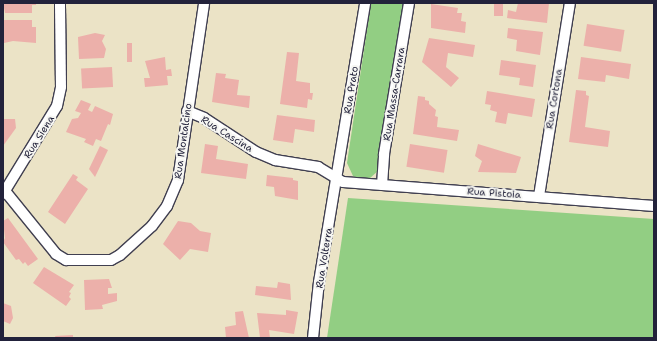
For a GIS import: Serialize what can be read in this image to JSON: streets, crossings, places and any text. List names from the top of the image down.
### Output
{
  "streets": {
    "street": [
      "Rua Prato",
      "Rua Massa-Carrara",
      "Rua Cortona",
      "Rua Cascina",
      "Rua Siena",
      "Rua Montalcino",
      "Rua Pistoia",
      "Rua Volterra"
    ]
  },
  "crossings": [
    ["Rua Prato", "Rua Cascina"],
    ["Rua Prato", "Rua Pistoia"],
    ["Rua Prato", "Rua Volterra"],
    ["Rua Massa-Carrara", "Rua Pistoia"],
    ["Rua Cortona", "Rua Pistoia"],
    ["Rua Cascina", "Rua Montalcino"],
    ["Rua Cascina", "Rua Pistoia"],
    ["Rua Cascina", "Rua Volterra"],
    ["Rua Siena", "Rua Montalcino"],
    ["Rua Pistoia", "Rua Volterra"]
  ]
}
